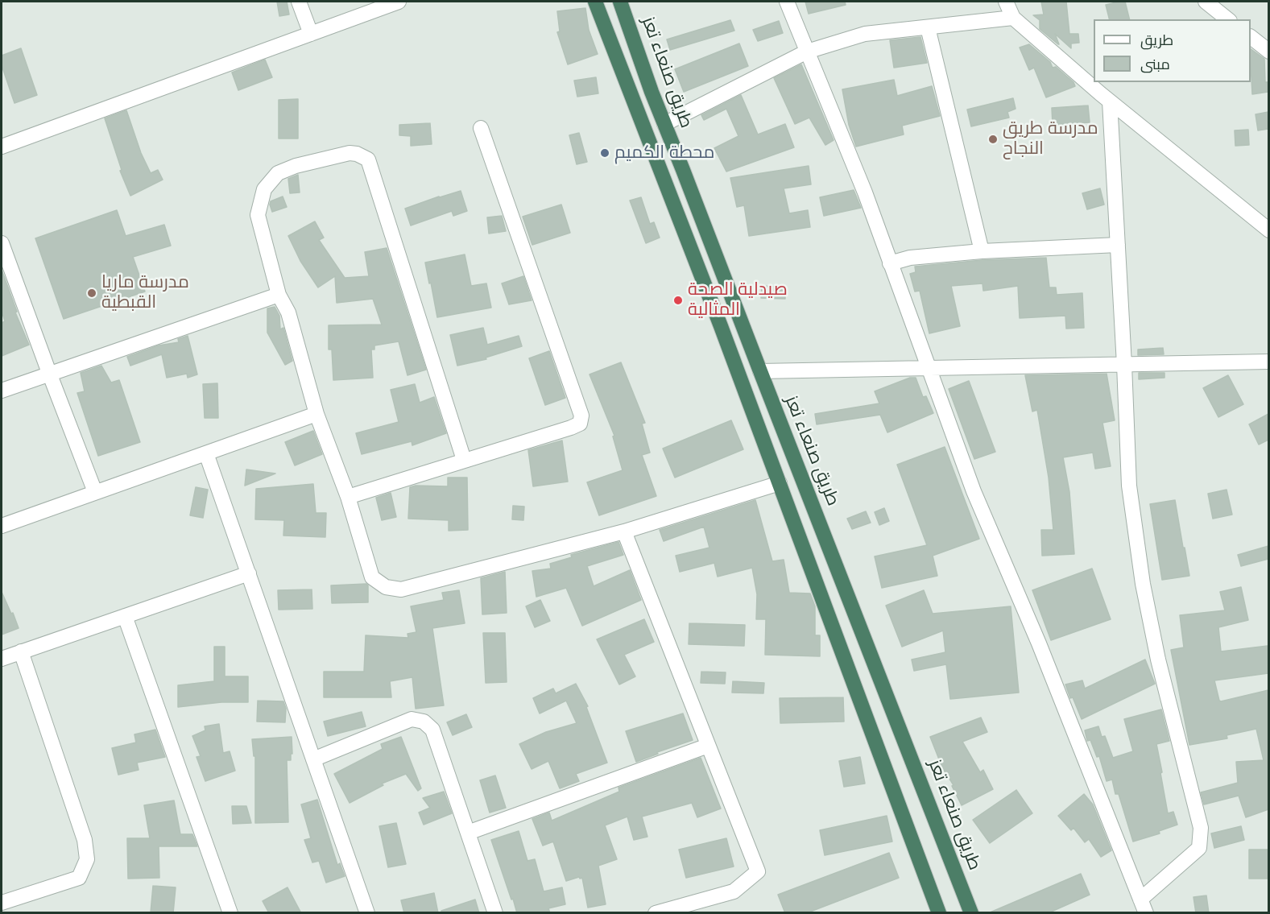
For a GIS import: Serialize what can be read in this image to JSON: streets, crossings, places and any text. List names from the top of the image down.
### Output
{
  "streets": {
    "highway": ["طريق صنعاء تعز"]
  },
  "places": [
    "مدرسة طريق النجاح",
    "محطة الكميم",
    "مدرسة ماريا القبطية",
    "صيدلية الصحة المثالية"
  ],
  "legend": ["طريق", "مبنى"]
}
